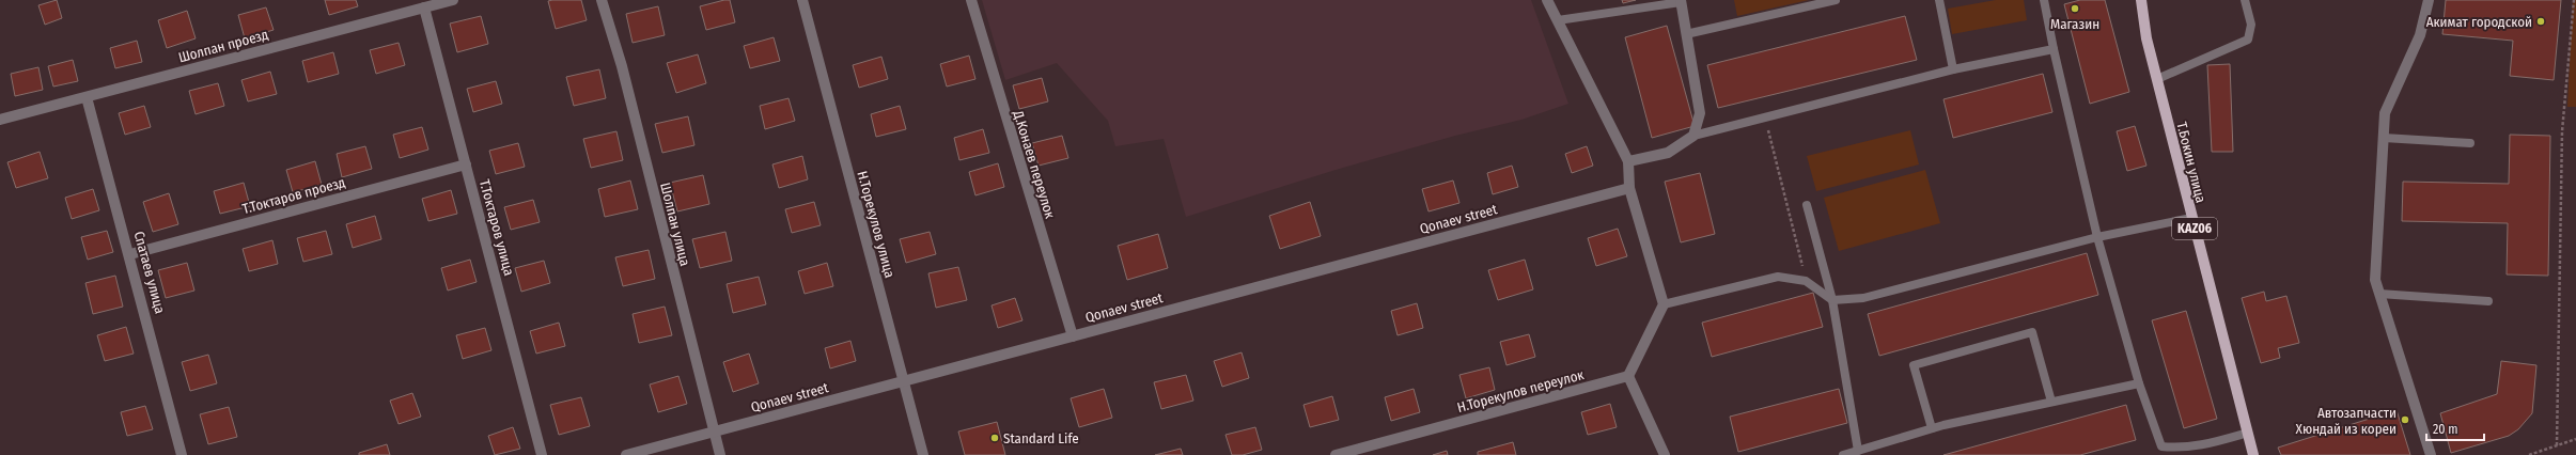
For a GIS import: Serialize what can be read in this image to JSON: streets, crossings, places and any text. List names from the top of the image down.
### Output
{
  "streets": {
    "main road": ["Т.Бокин улица", "KАZ06"],
    "street": [
      "Шолпан проезд",
      "Д.Конаев переулок",
      "Т.Токтаров проезд",
      "Qonaev street",
      "Шолпан улица",
      "Н.Торекулов улица",
      "Т.Токтаров улица",
      "Спатаев улица",
      "Н.Торекулов переулок"
    ]
  },
  "crossings": [
    ["Шолпан проезд", "Т.Токтаров улица"],
    ["Шолпан проезд", "Спатаев улица"],
    ["Д.Конаев переулок", "Qonaev street"],
    ["Т.Токтаров проезд", "Т.Токтаров улица"],
    ["Т.Токтаров проезд", "Спатаев улица"],
    ["Qonaev street", "Шолпан улица"],
    ["Qonaev street", "Н.Торекулов улица"]
  ],
  "places": [
    "Магазин",
    "Акимат городской",
    "Автозапчасти Хюндай из кореи",
    "Standard Life"
  ],
  "scale_bar": "20 m"
}
